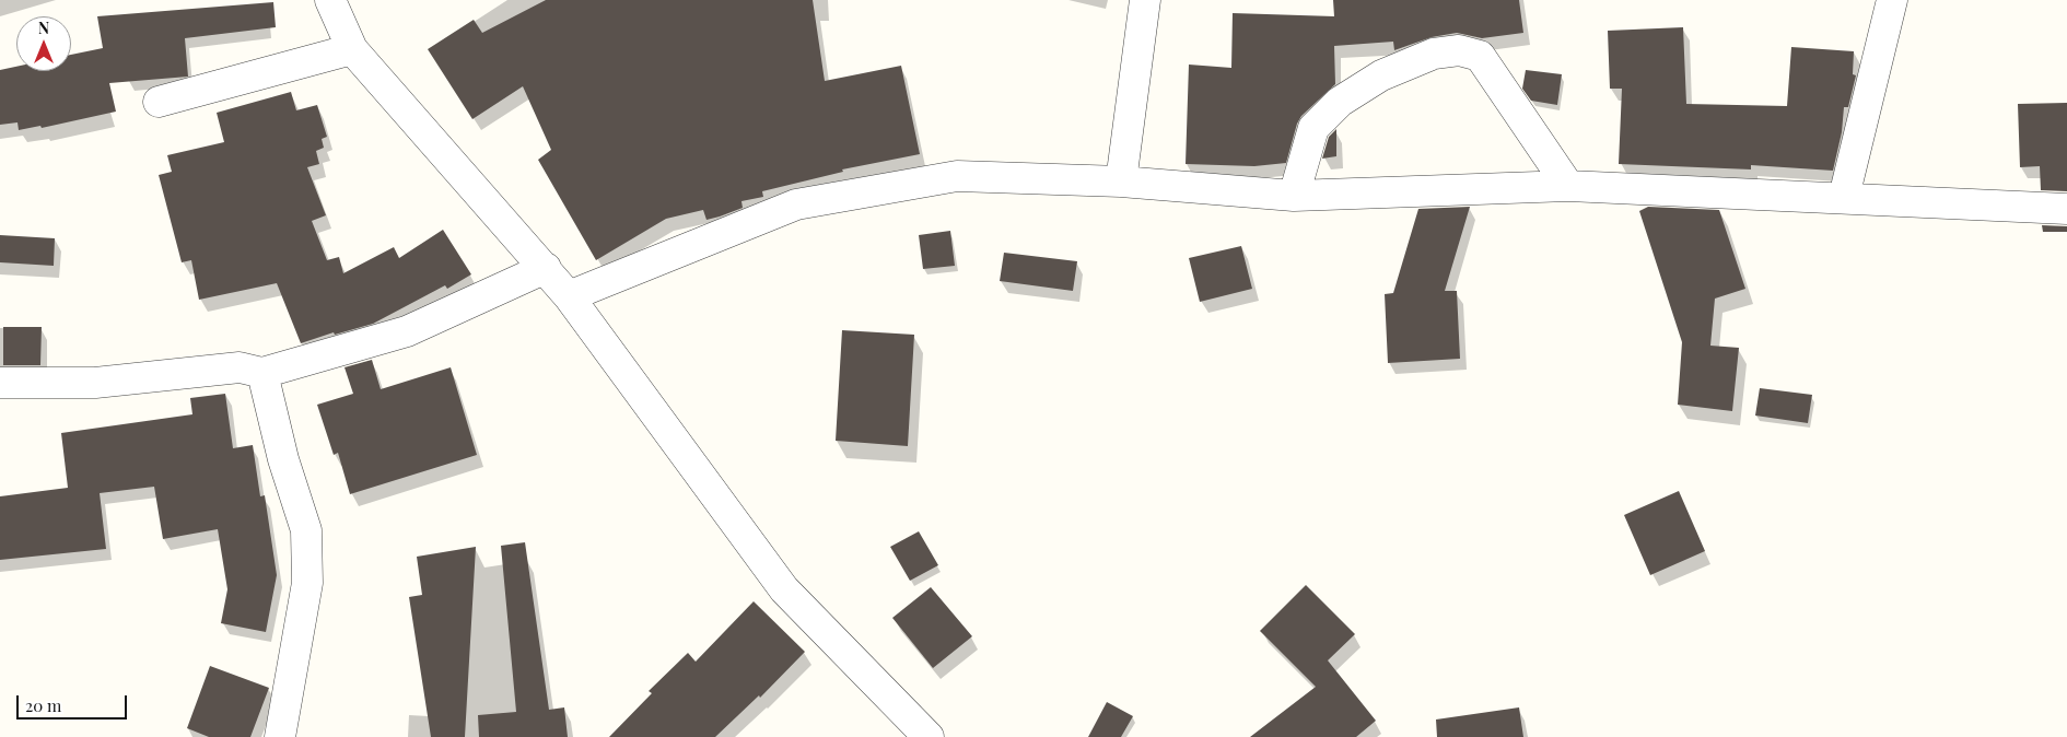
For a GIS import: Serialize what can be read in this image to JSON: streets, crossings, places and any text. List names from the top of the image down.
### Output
{
  "scale_bar": "20 m",
  "north": "top"
}
